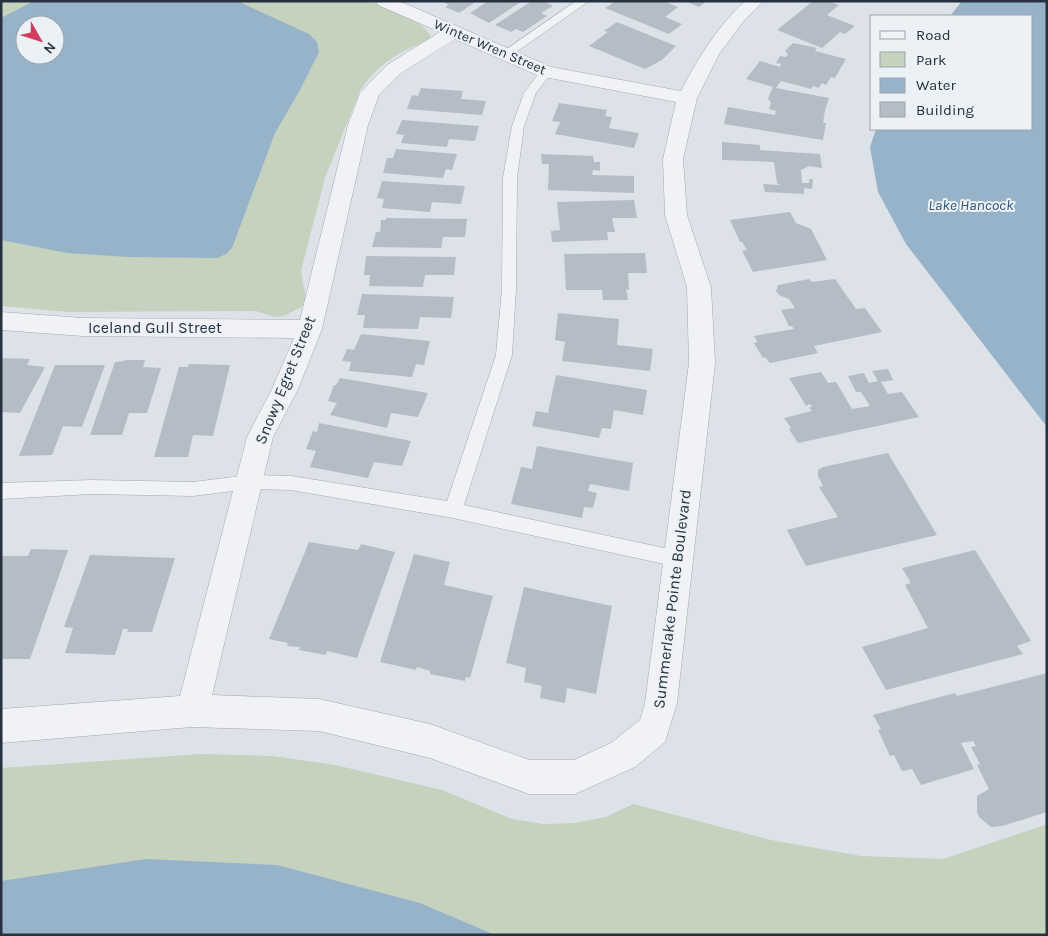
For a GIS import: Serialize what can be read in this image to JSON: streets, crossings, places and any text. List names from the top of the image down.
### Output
{
  "streets": {
    "street": [
      "Winter Wren Street",
      "Iceland Gull Street",
      "Snowy Egret Street",
      "Summerlake Pointe Boulevard"
    ]
  },
  "crossings": [
    ["Winter Wren Street", "Snowy Egret Street"],
    ["Winter Wren Street", "Summerlake Pointe Boulevard"],
    ["Iceland Gull Street", "Snowy Egret Street"],
    ["Snowy Egret Street", "Summerlake Pointe Boulevard"]
  ],
  "water": ["Lake Hancock"],
  "legend": [
    "Road",
    "Park",
    "Water",
    "Building"
  ],
  "north": "bottom right"
}
